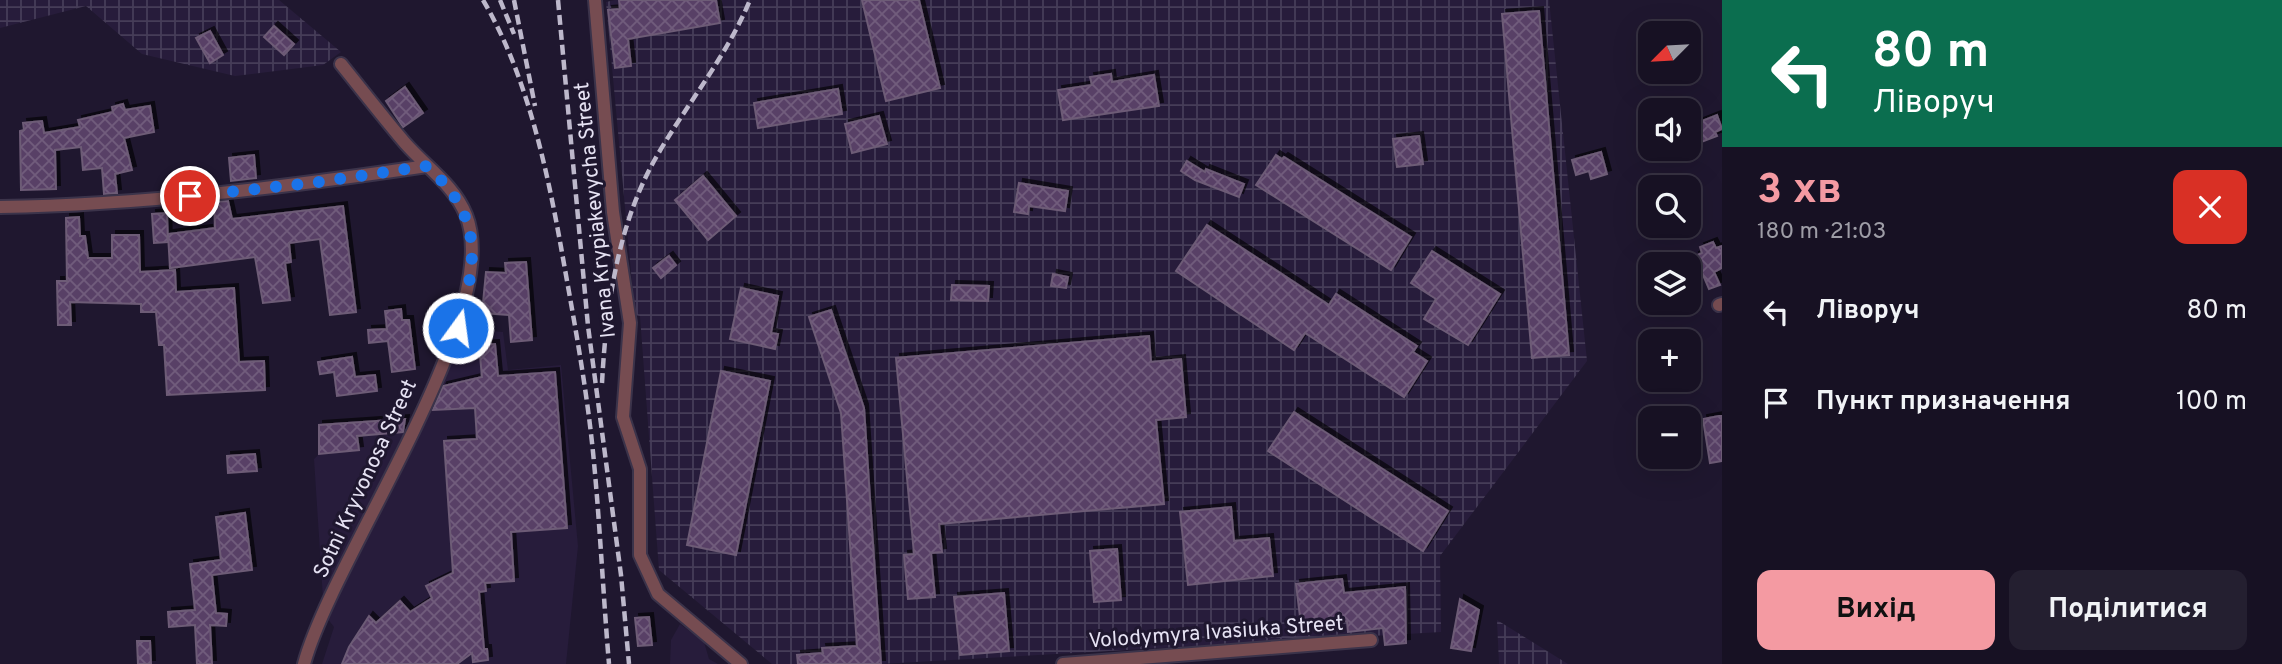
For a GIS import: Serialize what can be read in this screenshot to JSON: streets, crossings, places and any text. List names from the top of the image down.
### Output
{
  "streets": {
    "street": ["Ivana Krypiakevycha Street", "Sotni Kryvonosa Street", "Volodymyra Ivasiuka Street"]
  },
  "north": "bottom left",
  "page": {
    "turn": ["80 m", "Ліворуч"],
    "map_buttons": ["+", "−"],
    "heading": ["3 хв", "180 m · 21:03"],
    "list": [
      {
        "name": "Ліворуч",
        "value": "80 m"
      },
      {
        "name": "Пункт призначення",
        "value": "100 m"
      }
    ],
    "buttons": ["Вихід", "Поділитися"]
  }
}
